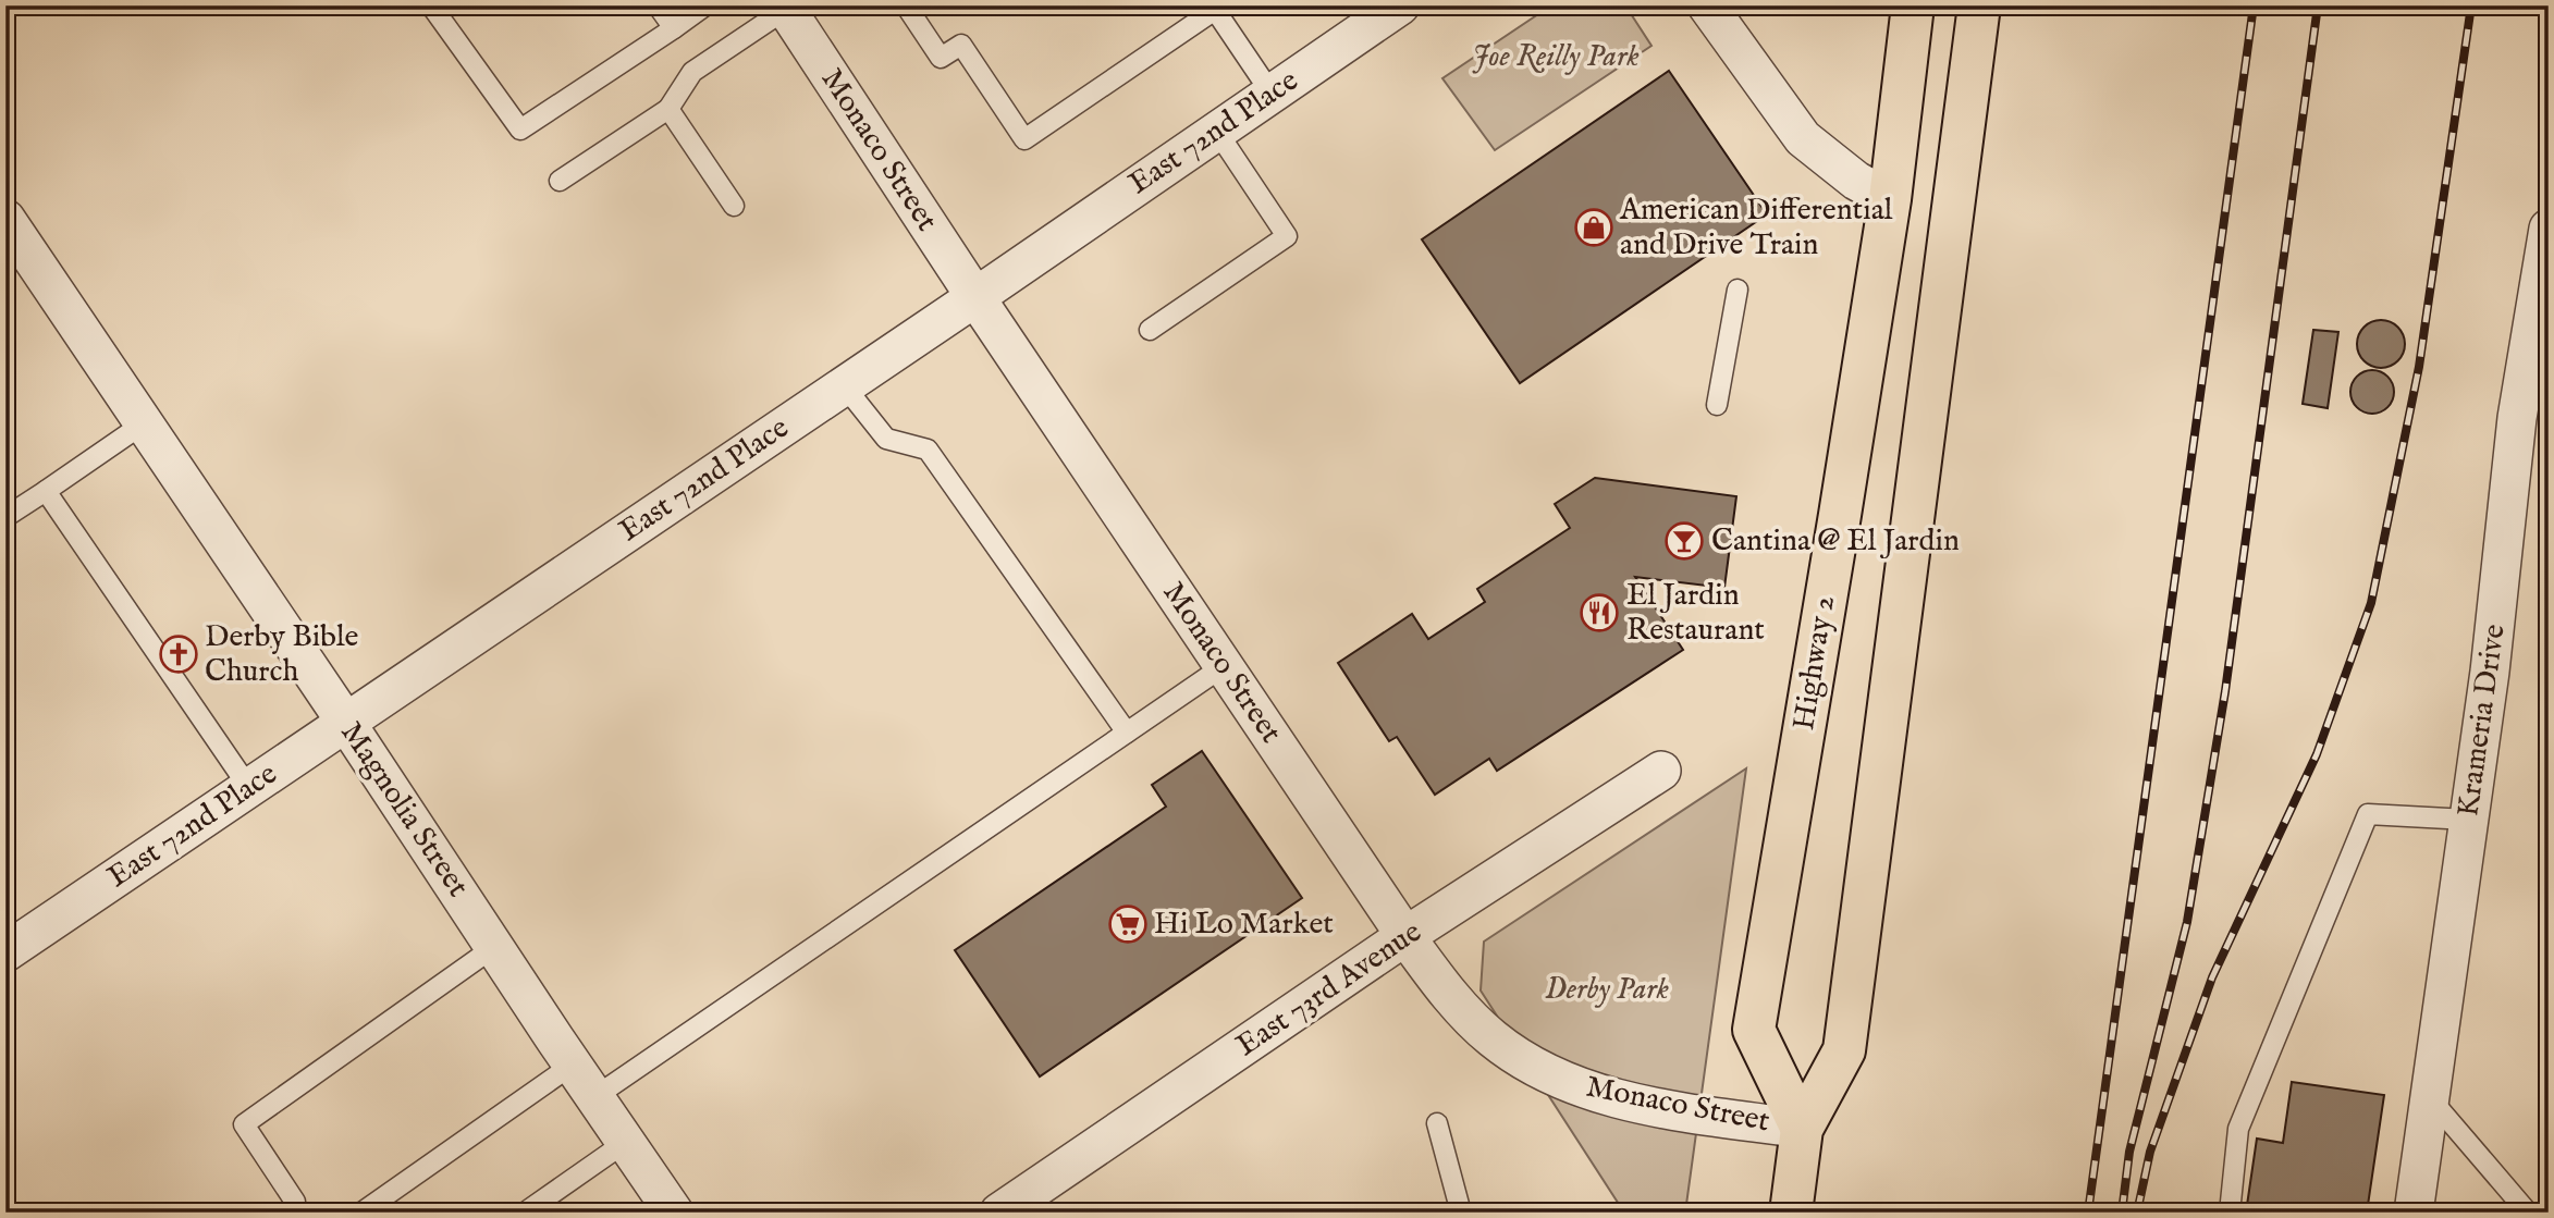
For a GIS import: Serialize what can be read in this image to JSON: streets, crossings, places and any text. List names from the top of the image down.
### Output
{
  "streets": {
    "main road": ["Highway 2"],
    "street": [
      "East 72nd Place",
      "Monaco Street",
      "Krameria Drive",
      "Magnolia Street",
      "East 73rd Avenue"
    ]
  },
  "crossings": [
    ["East 72nd Place", "Monaco Street"],
    ["East 72nd Place", "Magnolia Street"],
    ["Monaco Street", "Highway 2"],
    ["Monaco Street", "East 73rd Avenue"]
  ],
  "parks": ["Joe Reilly Park", "Derby Park"],
  "places": {
    "shop": ["American Differential and Drive Train"],
    "bar": ["Cantina @ El Jardin"],
    "restaurant": ["El Jardin Restaurant"],
    "church": ["Derby Bible Church"],
    "supermarket": ["Hi Lo Market"]
  }
}
